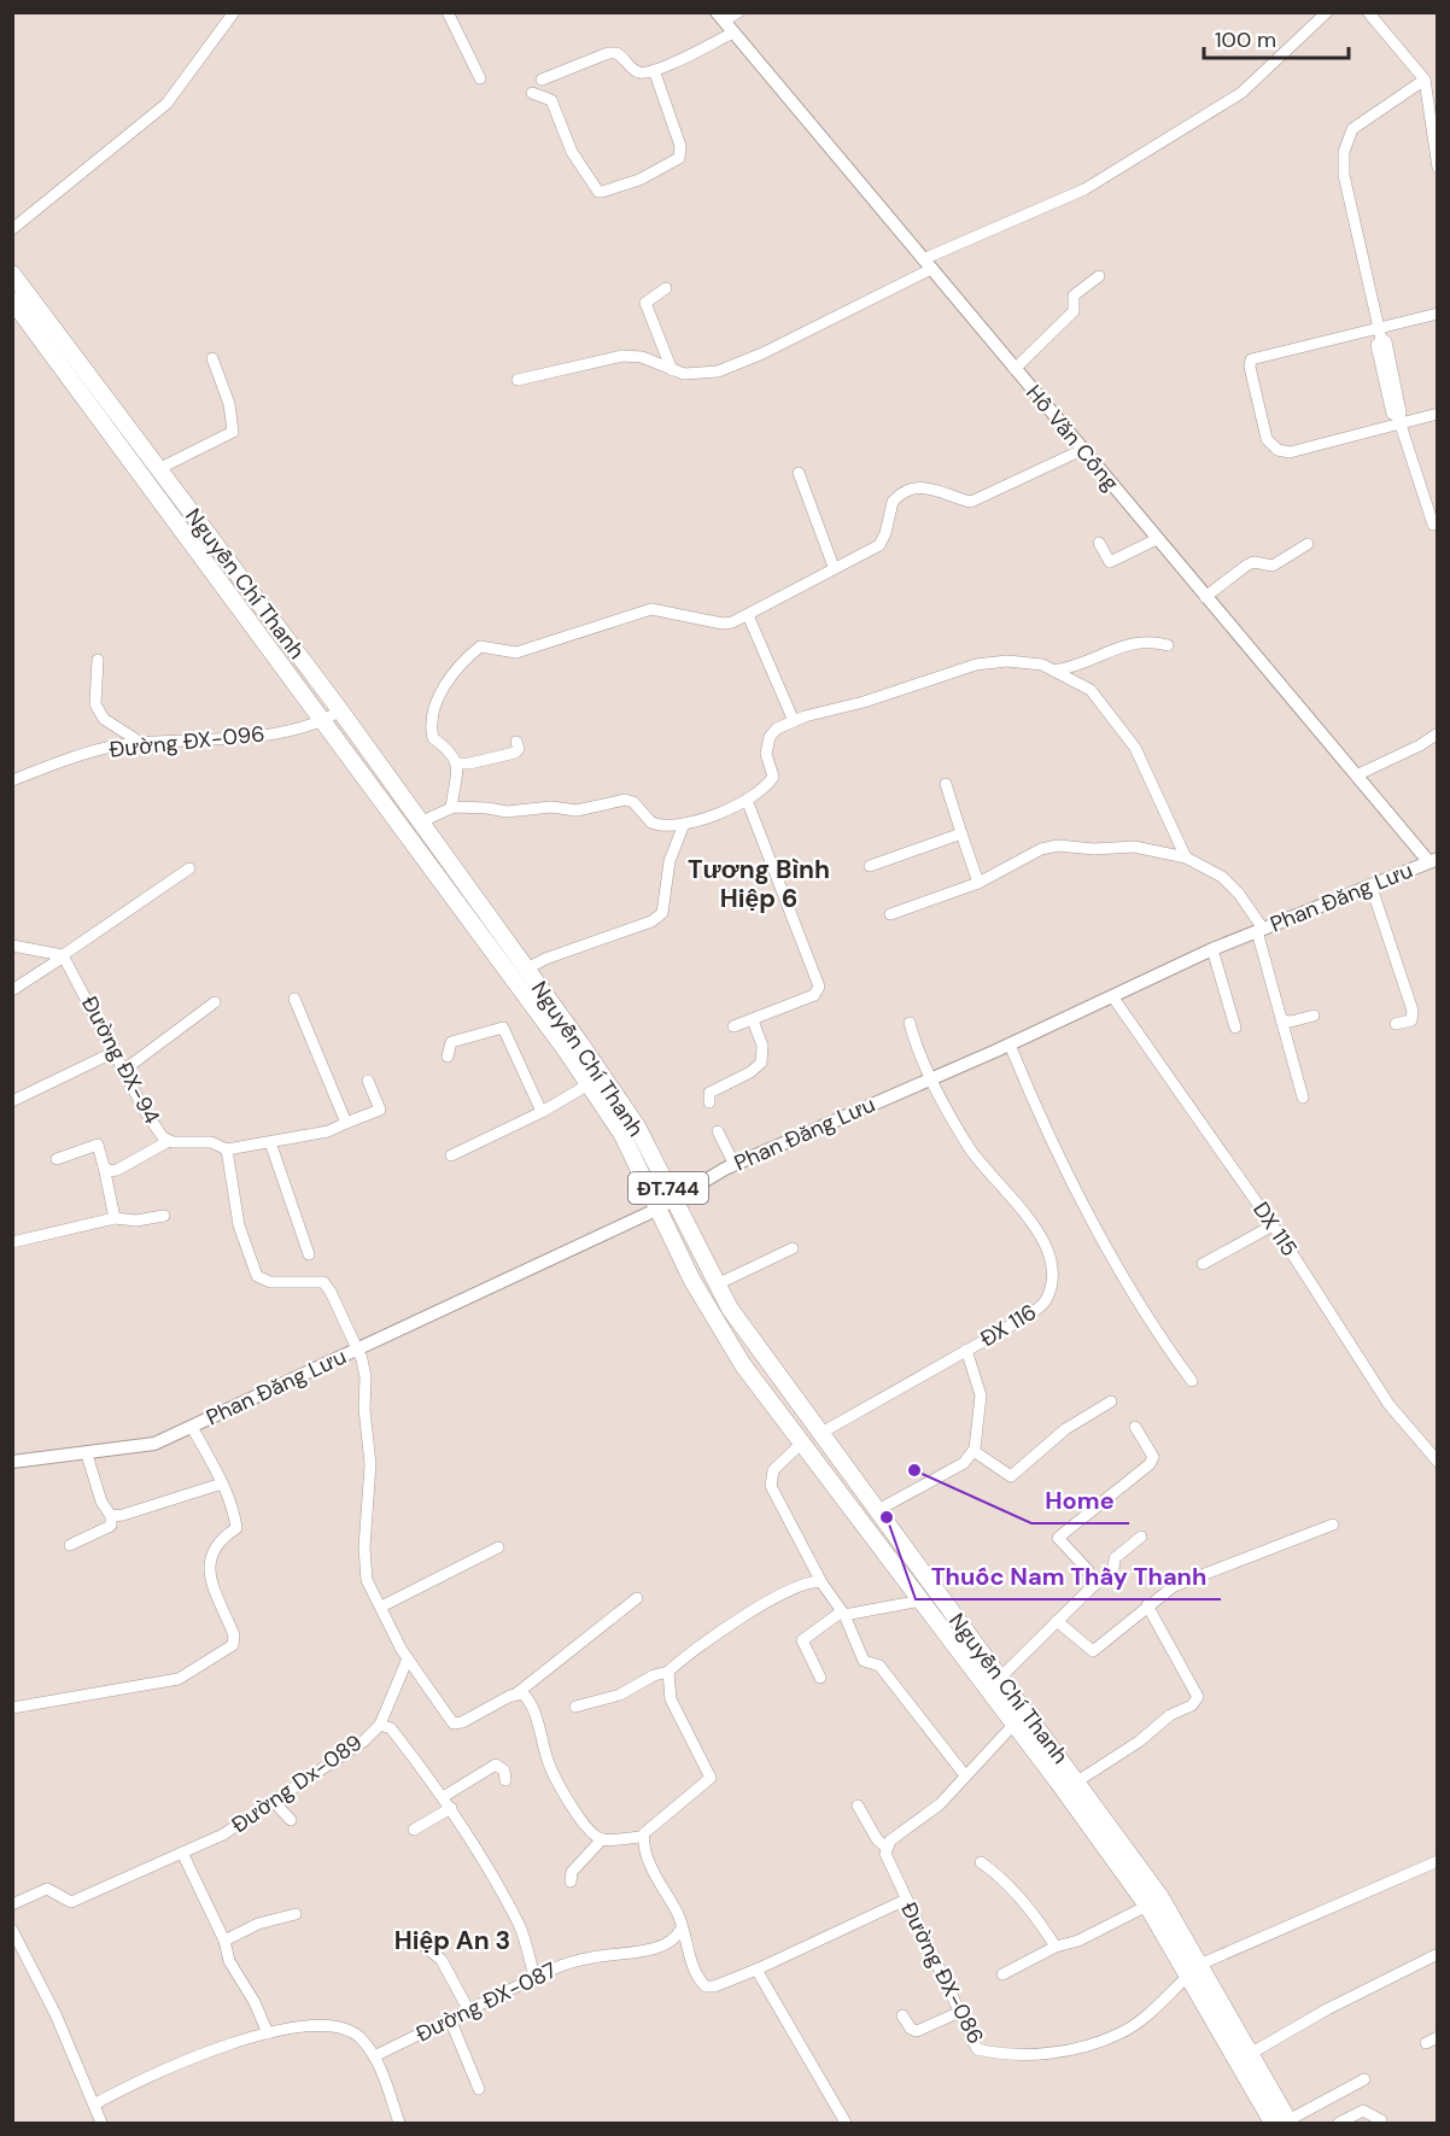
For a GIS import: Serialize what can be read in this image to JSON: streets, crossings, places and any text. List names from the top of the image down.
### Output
{
  "streets": {
    "main road": ["Nguyễn Chí Thanh", "ĐT.744"],
    "street": [
      "Hồ Văn Cống",
      "Đường ĐX-096",
      "Phan Đăng Lưu",
      "Đường ĐX-94",
      "DX 115",
      "ĐX 116",
      "Đường Dx-089",
      "Đường ĐX-086",
      "Đường ĐX-087"
    ]
  },
  "crossings": [
    ["Hồ Văn Cống", "Phan Đăng Lưu"],
    ["Nguyễn Chí Thanh", "Đường ĐX-096"],
    ["Nguyễn Chí Thanh", "Phan Đăng Lưu"],
    ["Nguyễn Chí Thanh", "ĐX 116"],
    ["Nguyễn Chí Thanh", "Đường ĐX-086"],
    ["Phan Đăng Lưu", "DX 115"],
    ["Phan Đăng Lưu", "ĐX 116"]
  ],
  "districts": ["Tương Bình Hiệp 6", "Hiệp An 3"],
  "places": ["Home", "Thuốc Nam Thầy Thanh"],
  "scale_bar": "100 m"
}
